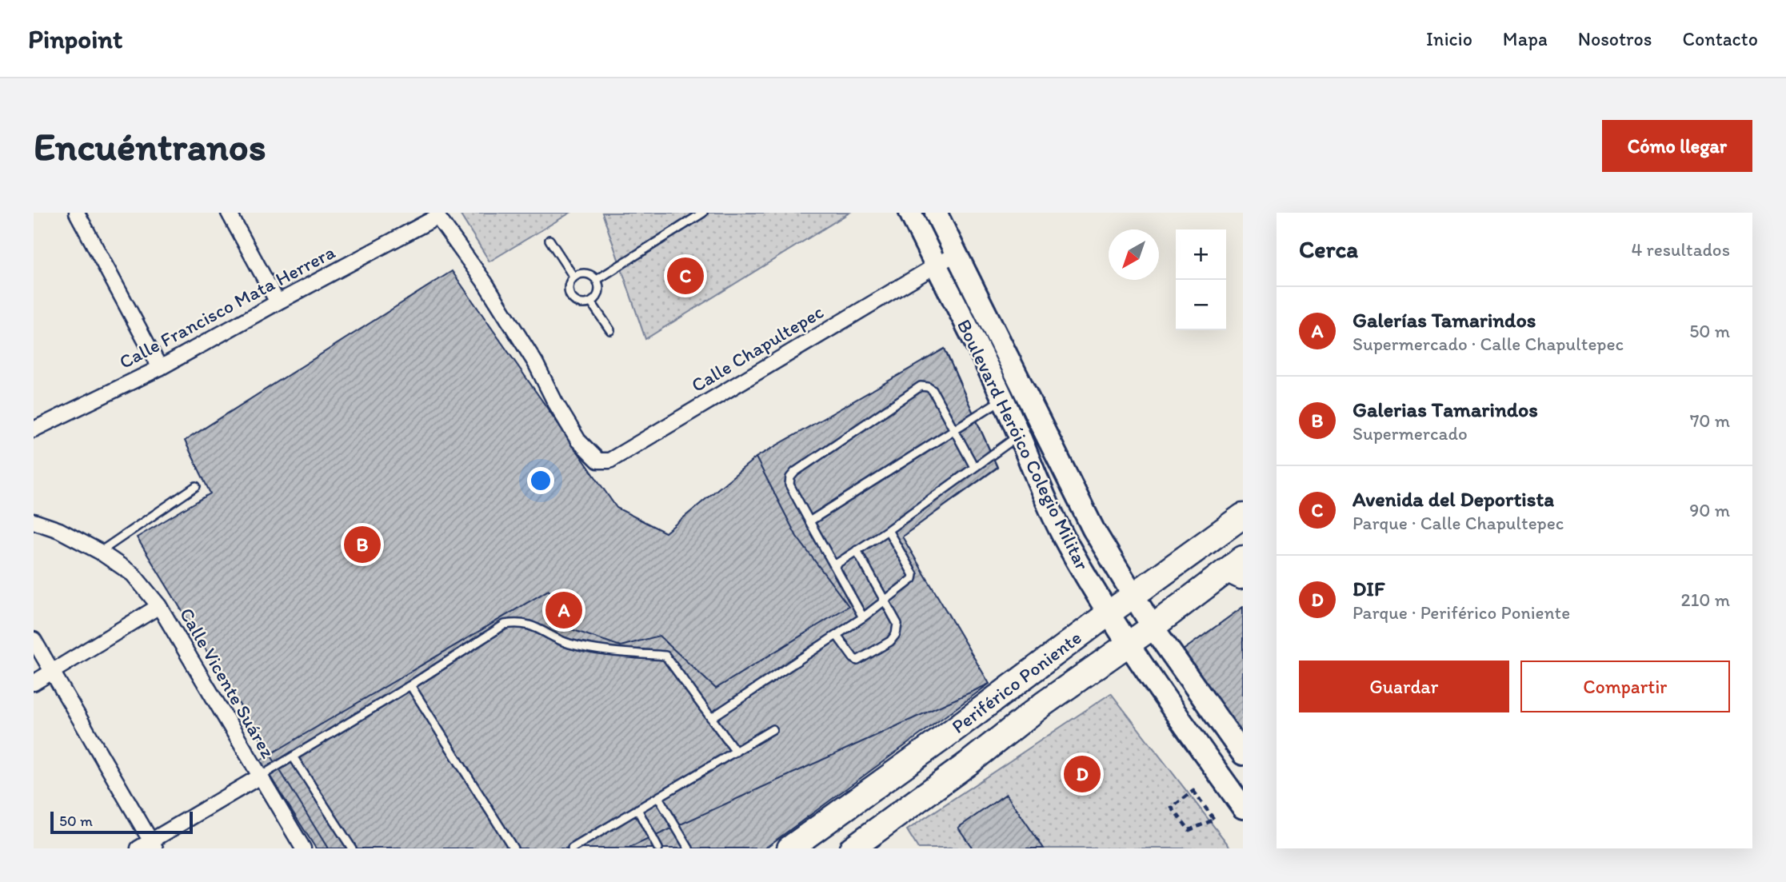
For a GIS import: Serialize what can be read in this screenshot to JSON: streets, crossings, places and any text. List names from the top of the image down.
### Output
{
  "streets": {
    "main road": ["Boulevard Heróico Colegio Militar", "Periférico Poniente"],
    "street": ["Calle Francisco Mata Herrera", "Calle Chapultepec", "Calle Vicente Suárez"]
  },
  "crossings": [
    ["Calle Francisco Mata Herrera", "Calle Chapultepec"],
    ["Calle Chapultepec", "Boulevard Heróico Colegio Militar"],
    ["Boulevard Heróico Colegio Militar", "Periférico Poniente"]
  ],
  "scale_bar": "50 m",
  "north": "bottom left",
  "page": {
    "header": "Pinpoint",
    "nav": [
      "Inicio",
      "Mapa",
      "Nosotros",
      "Contacto"
    ],
    "buttons": [
      "Cómo llegar",
      ["Guardar", "Compartir"]
    ],
    "title": "Encuéntranos",
    "heading": ["Cerca", "4 resultados"],
    "map_buttons": ["+", "−"],
    "pins": [
      "C",
      "B",
      "A",
      "D"
    ],
    "list": [
      {
        "mark": "A",
        "name": "Galerías Tamarindos",
        "note": "Supermercado · Calle Chapultepec",
        "value": "50 m"
      },
      {
        "mark": "B",
        "name": "Galerias Tamarindos",
        "note": "Supermercado",
        "value": "70 m"
      },
      {
        "mark": "C",
        "name": "Avenida del Deportista",
        "note": "Parque · Calle Chapultepec",
        "value": "90 m"
      },
      {
        "mark": "D",
        "name": "DIF",
        "note": "Parque · Periférico Poniente",
        "value": "210 m"
      }
    ],
    "scale": "50 m"
  }
}
